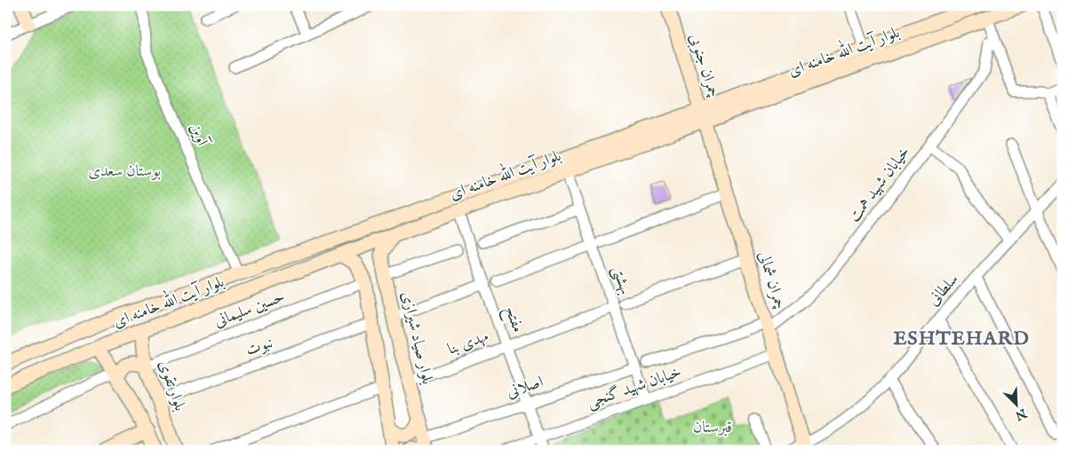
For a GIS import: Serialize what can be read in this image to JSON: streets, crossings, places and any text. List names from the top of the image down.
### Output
{
  "streets": {
    "main road": [
      "بلوار آیت الله خامنه ای",
      "چمران جنوبی",
      "چمران شمالی",
      "بلوار صیاد شیرازی",
      "بلوار تقوی"
    ],
    "street": [
      "آوین",
      "خیابان شهید همت",
      "بهشتی",
      "سلطانی",
      "حسین سلیمانی",
      "مفتح",
      "مهدی بنا",
      "نبوت",
      "اصلانی",
      "خیابان شهید گنجی"
    ]
  },
  "crossings": [
    ["بلوار آیت الله خامنه ای", "چمران جنوبی"],
    ["بلوار آیت الله خامنه ای", "آوین"],
    ["بلوار آیت الله خامنه ای", "بهشتی"],
    ["بلوار آیت الله خامنه ای", "چمران شمالی"],
    ["بلوار آیت الله خامنه ای", "مفتح"],
    ["بلوار آیت الله خامنه ای", "بلوار صیاد شیرازی"],
    ["بلوار آیت الله خامنه ای", "بلوار تقوی"],
    ["چمران جنوبی", "چمران شمالی"],
    ["خیابان شهید همت", "چمران شمالی"],
    ["بهشتی", "مهدی بنا"],
    ["بهشتی", "اصلانی"],
    ["بهشتی", "خیابان شهید گنجی"],
    ["چمران شمالی", "سلطانی"],
    ["چمران شمالی", "مهدی بنا"],
    ["چمران شمالی", "خیابان شهید گنجی"],
    ["حسین سلیمانی", "بلوار تقوی"],
    ["مفتح", "مهدی بنا"],
    ["مفتح", "اصلانی"],
    ["مفتح", "خیابان شهید گنجی"],
    ["بلوار صیاد شیرازی", "مهدی بنا"],
    ["بلوار صیاد شیرازی", "اصلانی"],
    ["نبوت", "بلوار تقوی"]
  ],
  "districts": ["ESHTEHARD"],
  "parks": ["بوستان سعدی", "قبرستان"],
  "north": "bottom right"
}
